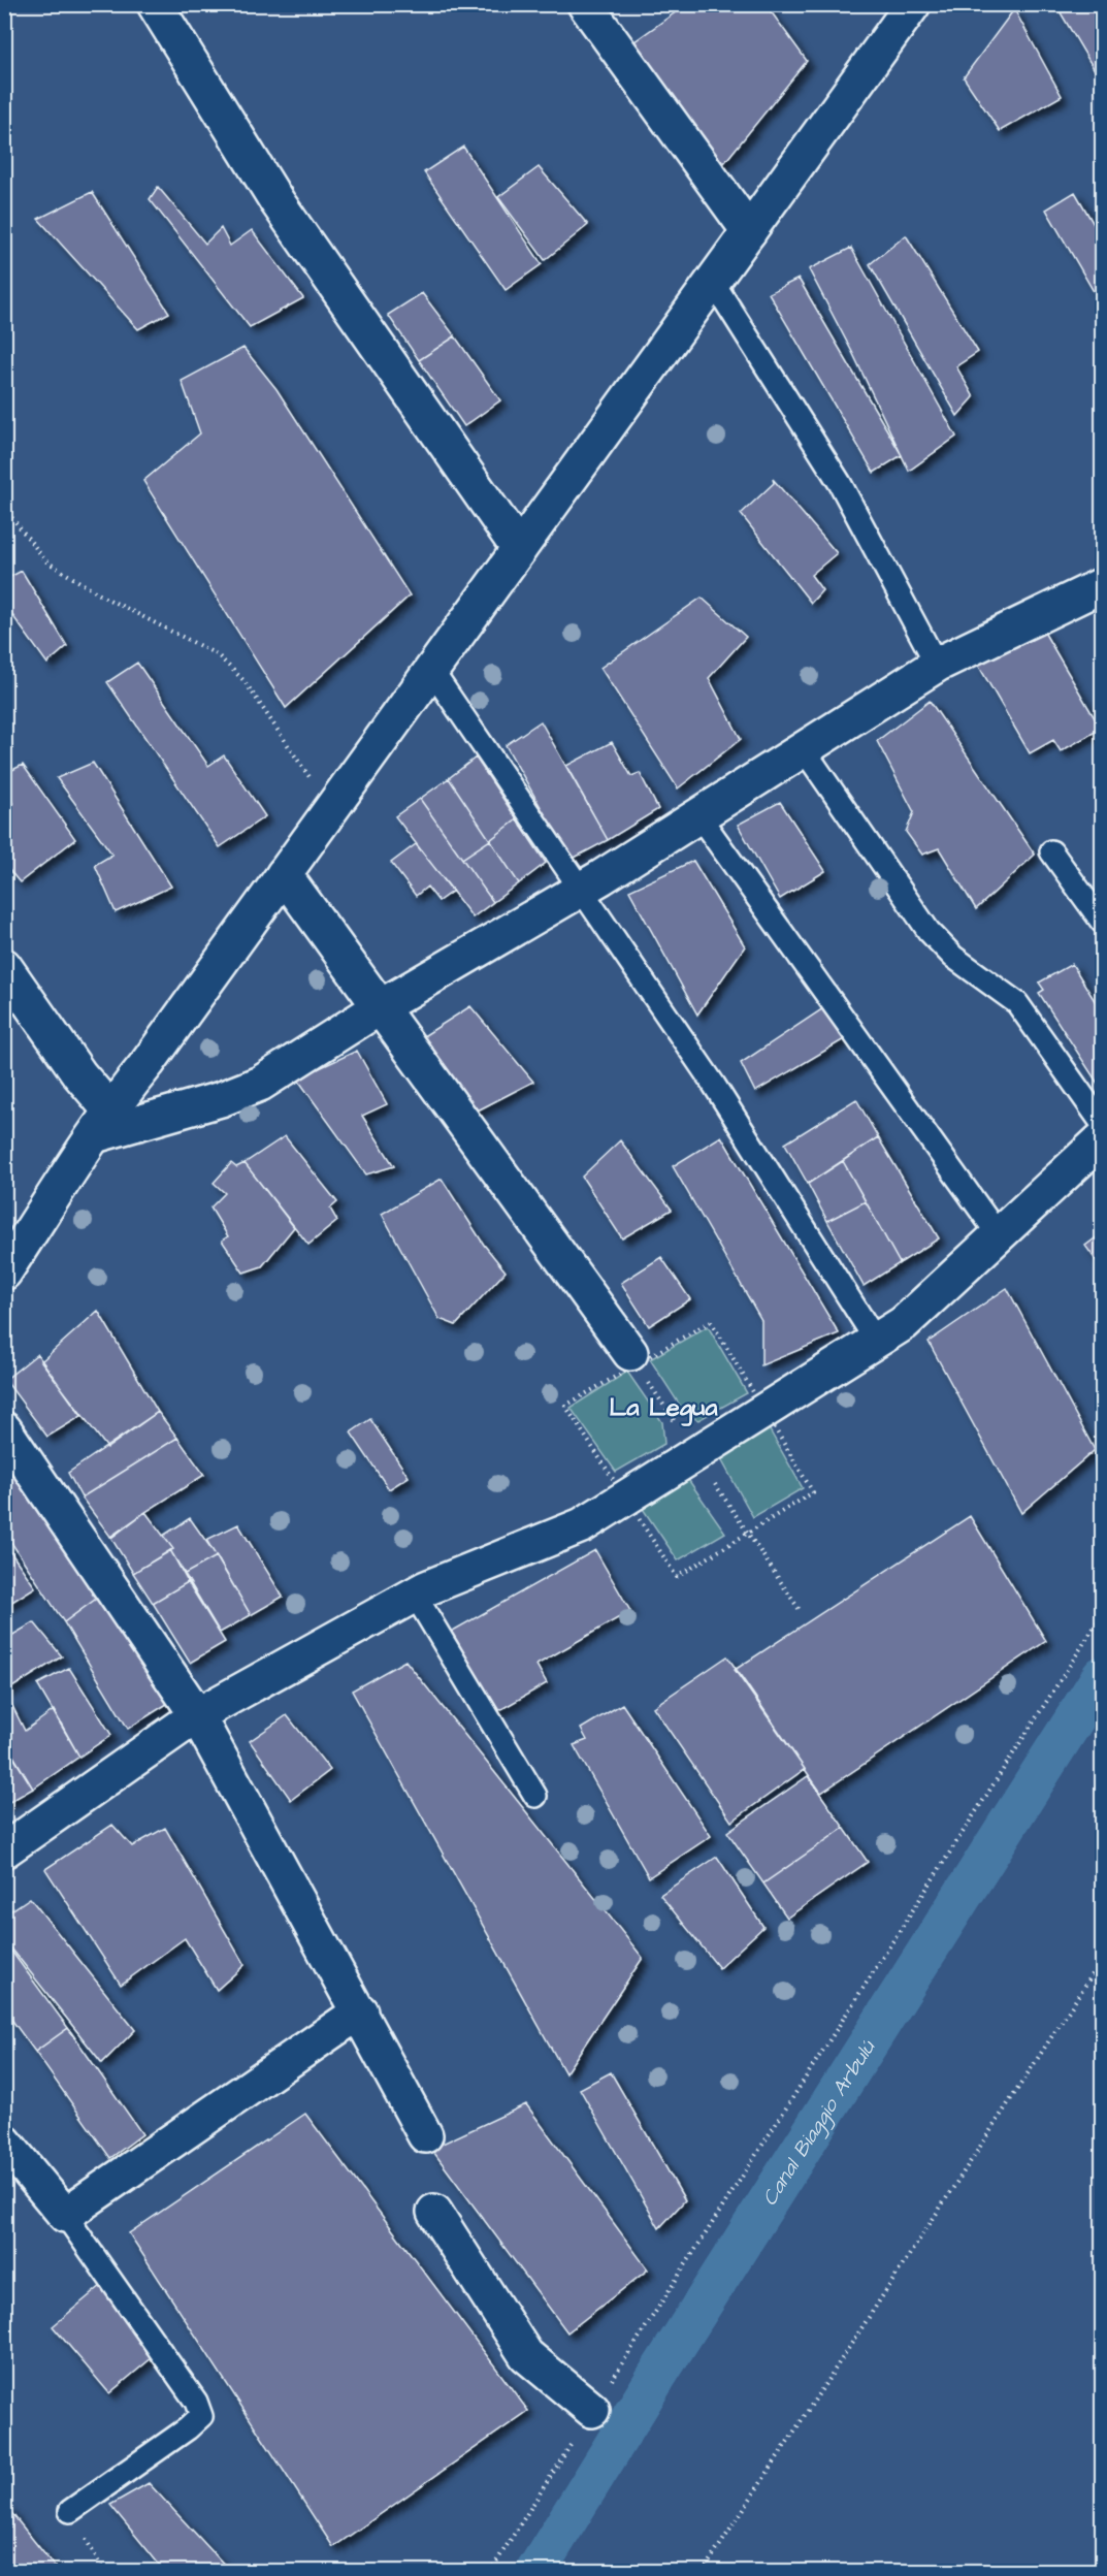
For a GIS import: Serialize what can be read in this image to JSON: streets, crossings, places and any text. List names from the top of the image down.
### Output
{
  "districts": ["La Legua"],
  "water": ["Canal Biaggio Arbulú"]
}
